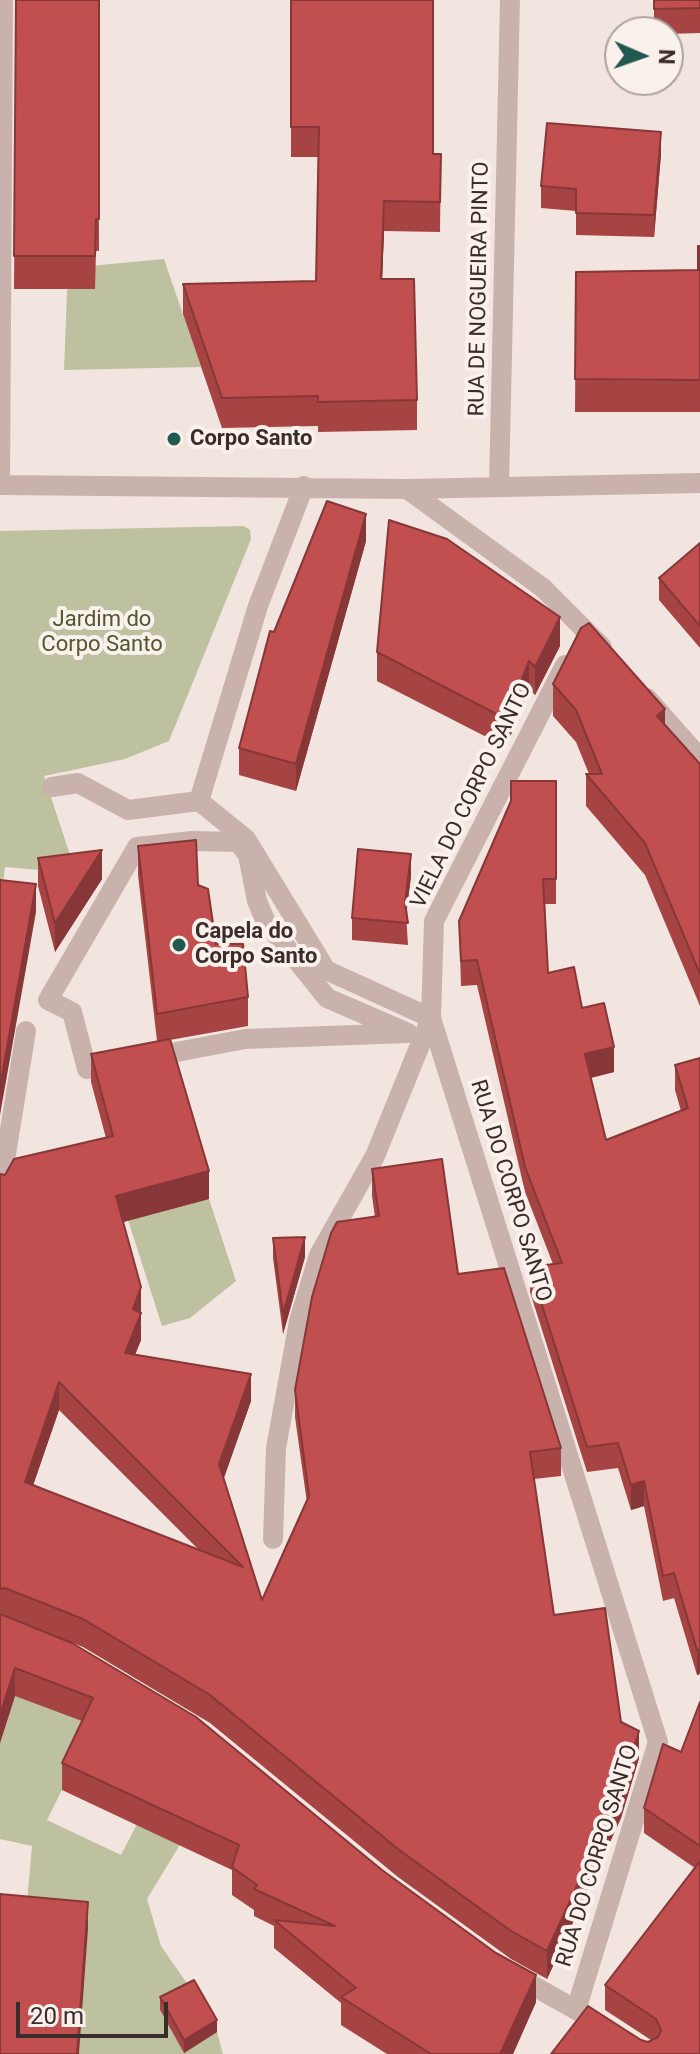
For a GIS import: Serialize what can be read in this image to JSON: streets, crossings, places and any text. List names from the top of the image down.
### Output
{
  "streets": {
    "street": ["RUA DE NOGUEIRA PINTO", "VIELA DO CORPO SANTO", "RUA DO CORPO SANTO"]
  },
  "crossings": [
    ["VIELA DO CORPO SANTO", "RUA DO CORPO SANTO"]
  ],
  "parks": ["Jardim do Corpo Santo"],
  "places": ["Corpo Santo", "Capela do Corpo Santo"],
  "scale_bar": "20 m",
  "north": "right"
}
